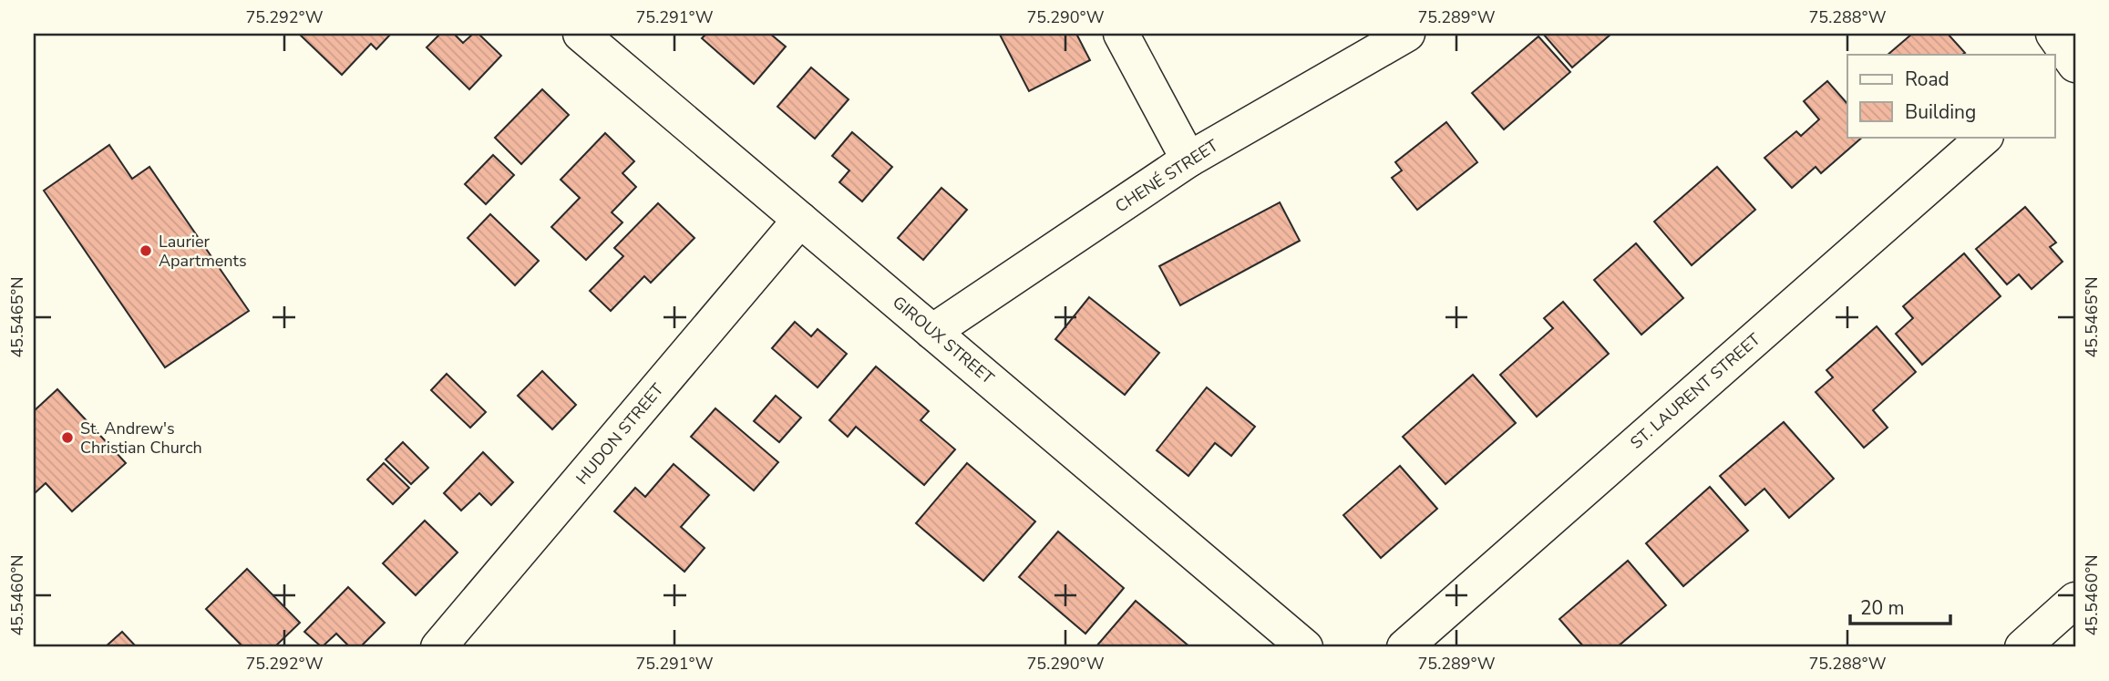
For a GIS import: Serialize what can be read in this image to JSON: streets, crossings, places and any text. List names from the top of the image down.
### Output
{
  "streets": {
    "street": [
      "CHENÉ STREET",
      "GIROUX STREET",
      "ST. LAURENT STREET",
      "HUDON STREET"
    ]
  },
  "crossings": [
    ["CHENÉ STREET", "GIROUX STREET"],
    ["GIROUX STREET", "HUDON STREET"]
  ],
  "places": ["Laurier Apartments", "St. Andrew's Christian Church"],
  "legend": ["Road", "Building"],
  "scale_bar": "20 m",
  "coordinates": [
    "75.292°W",
    "75.291°W",
    "75.290°W",
    "75.289°W",
    "75.288°W",
    "45.5465°N",
    "45.5460°N"
  ]
}
